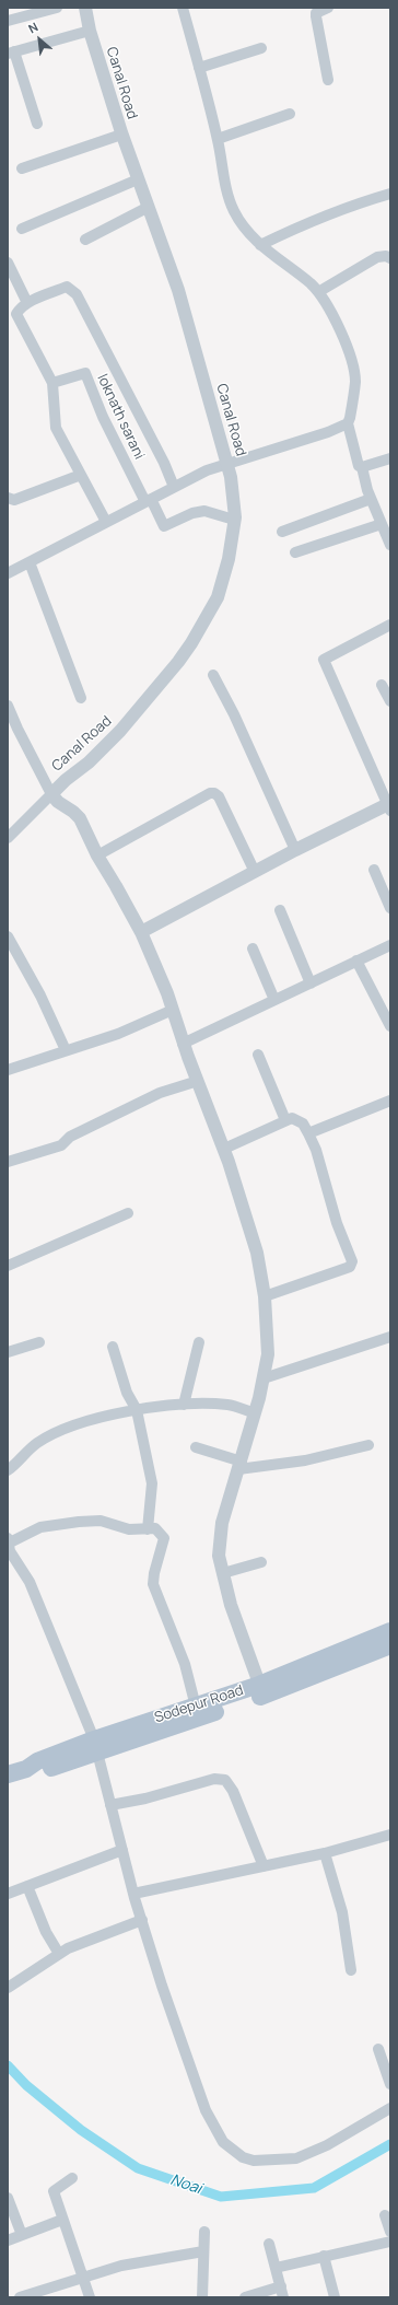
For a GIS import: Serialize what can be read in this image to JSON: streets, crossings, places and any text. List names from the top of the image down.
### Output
{
  "streets": {
    "main road": ["Sodepur Road"],
    "street": ["Canal Road", "loknath sarani"]
  },
  "crossings": [
    ["Canal Road", "Sodepur Road"]
  ],
  "water": ["Noai"],
  "north": "top left"
}
